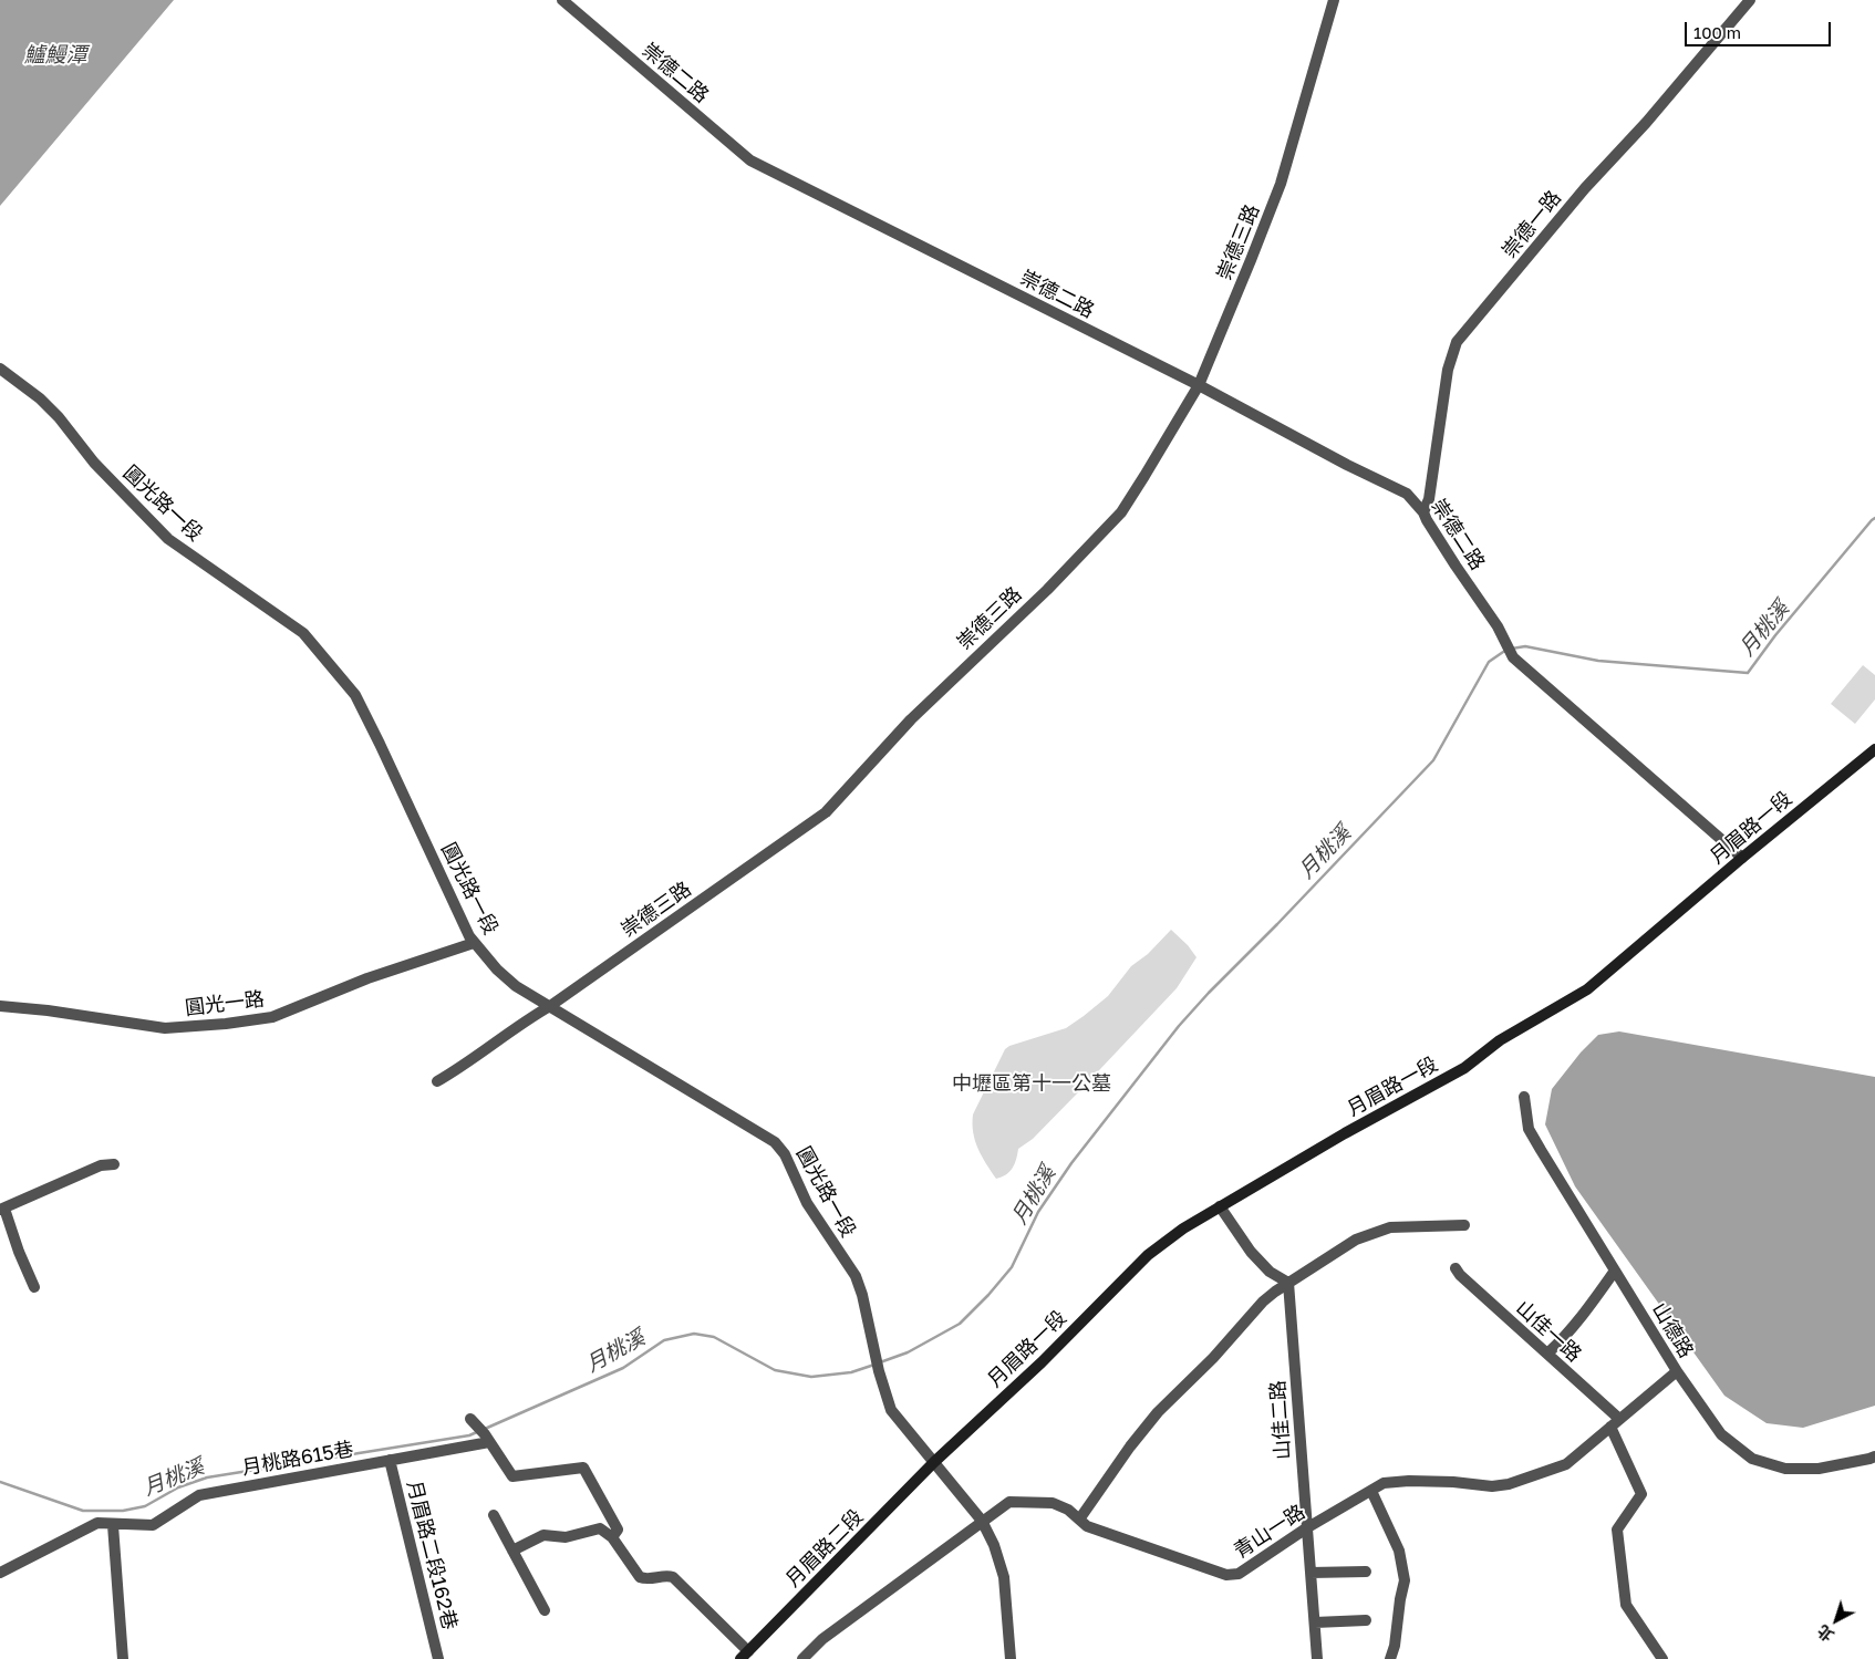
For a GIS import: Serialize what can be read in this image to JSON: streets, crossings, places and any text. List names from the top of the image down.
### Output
{
  "streets": {
    "street": [
      "崇德二路",
      "崇德一路",
      "崇德三路",
      "圓光路一段",
      "月眉路一段",
      "圓光一路",
      "山德路",
      "山佳一路",
      "山佳二路",
      "月桃路615巷",
      "青山一路",
      "月眉路二段",
      "月眉路二段162巷"
    ]
  },
  "crossings": [
    ["崇德二路", "崇德一路"],
    ["崇德二路", "崇德三路"],
    ["崇德二路", "月眉路一段"],
    ["崇德三路", "圓光路一段"],
    ["圓光路一段", "月眉路一段"],
    ["圓光路一段", "圓光一路"],
    ["圓光路一段", "青山一路"],
    ["圓光路一段", "月眉路二段"],
    ["月眉路一段", "月眉路二段"],
    ["山德路", "青山一路"],
    ["山佳一路", "青山一路"],
    ["山佳二路", "青山一路"],
    ["月桃路615巷", "月眉路二段162巷"]
  ],
  "water": ["鱸鰻潭", "月桃溪"],
  "parks": ["中壢區第十一公墓"],
  "scale_bar": "100 m",
  "north": "bottom left"
}
